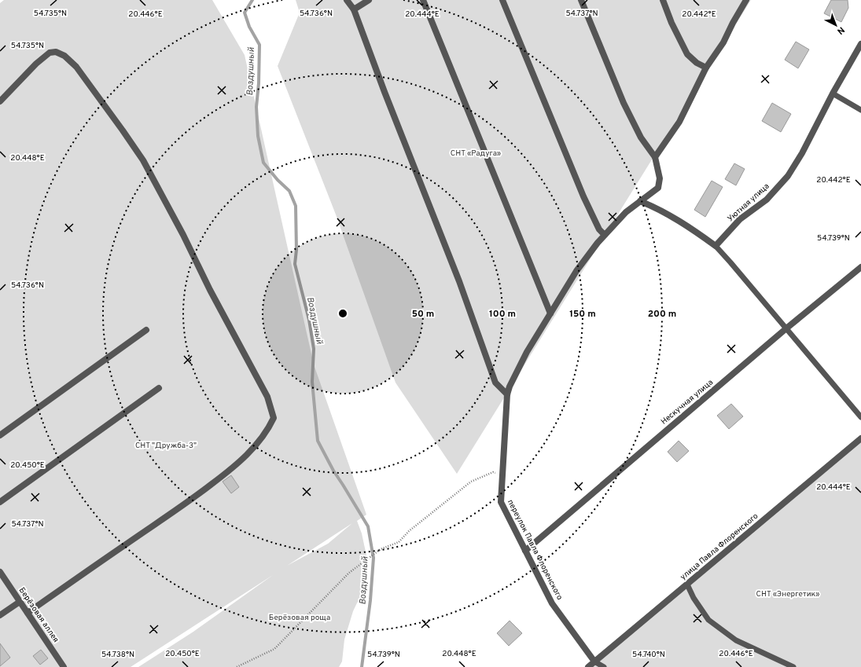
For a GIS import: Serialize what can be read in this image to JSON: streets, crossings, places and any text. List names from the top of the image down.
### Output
{
  "streets": {
    "street": [
      "Уютная улица",
      "Нескучная улица",
      "улица Павла Флоренского",
      "переулок Павла Флоренского",
      "Берёзовая аллея"
    ]
  },
  "crossings": [
    ["Нескучная улица", "переулок Павла Флоренского"],
    ["улица Павла Флоренского", "переулок Павла Флоренского"]
  ],
  "water": ["Воздушный"],
  "parks": [
    "СНТ «Радуга»",
    "СНТ \"Дружба-3\"",
    "СНТ «Энергетик»",
    "Берёзовая роща"
  ],
  "north": "bottom right",
  "coordinates": [
    "54.735°N",
    "54.736°N",
    "54.737°N",
    "20.446°E",
    "20.444°E",
    "20.442°E",
    "20.448°E",
    "54.739°N",
    "20.450°E",
    "54.738°N",
    "54.740°N"
  ],
  "rings": [
    "50 m",
    "100 m",
    "150 m",
    "200 m"
  ]
}
